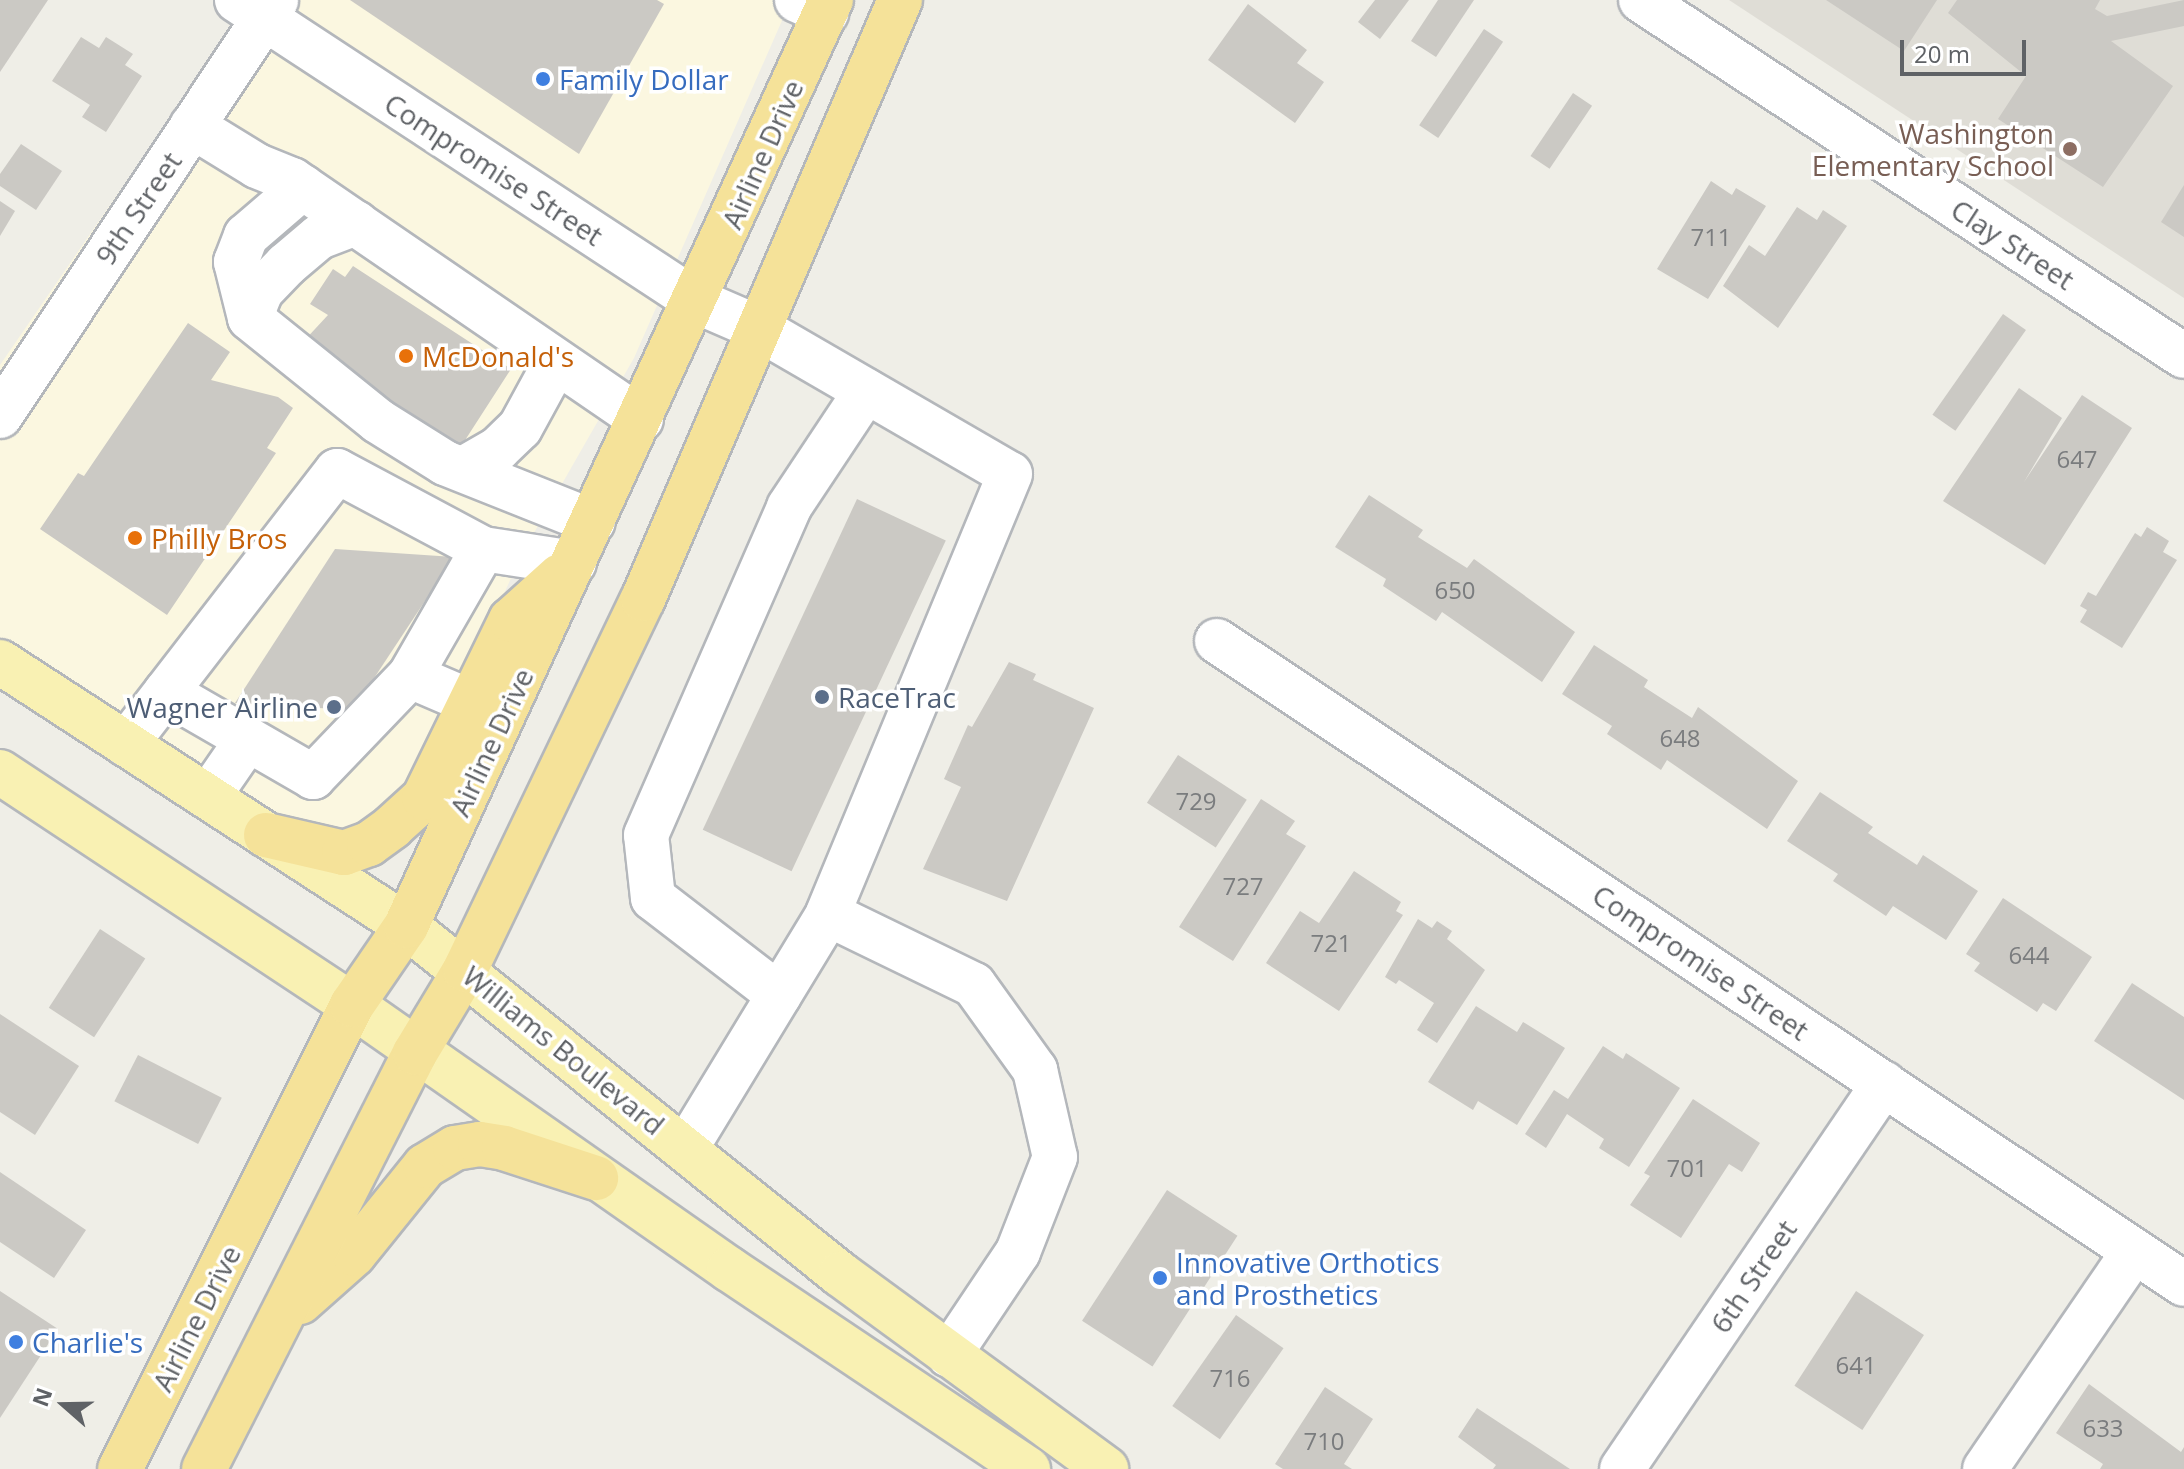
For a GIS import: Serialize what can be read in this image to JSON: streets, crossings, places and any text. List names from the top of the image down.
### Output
{
  "streets": {
    "highway": ["Airline Drive"],
    "main road": ["Williams Boulevard"],
    "street": [
      "Compromise Street",
      "9th Street",
      "Clay Street",
      "6th Street"
    ]
  },
  "crossings": [
    ["Airline Drive", "Compromise Street"],
    ["Airline Drive", "Williams Boulevard"],
    ["Compromise Street", "9th Street"],
    ["Compromise Street", "6th Street"]
  ],
  "places": [
    "Family Dollar",
    "Washington Elementary School",
    "McDonald's",
    "Philly Bros",
    "RaceTrac",
    "Wagner Airline",
    "Innovative Orthotics and Prosthetics",
    "Charlie's"
  ],
  "house_numbers": [
    "711",
    "647",
    "650",
    "648",
    "729",
    "727",
    "721",
    "644",
    "701",
    "641",
    "716",
    "633",
    "710"
  ],
  "scale_bar": "20 m",
  "north": "left"
}
